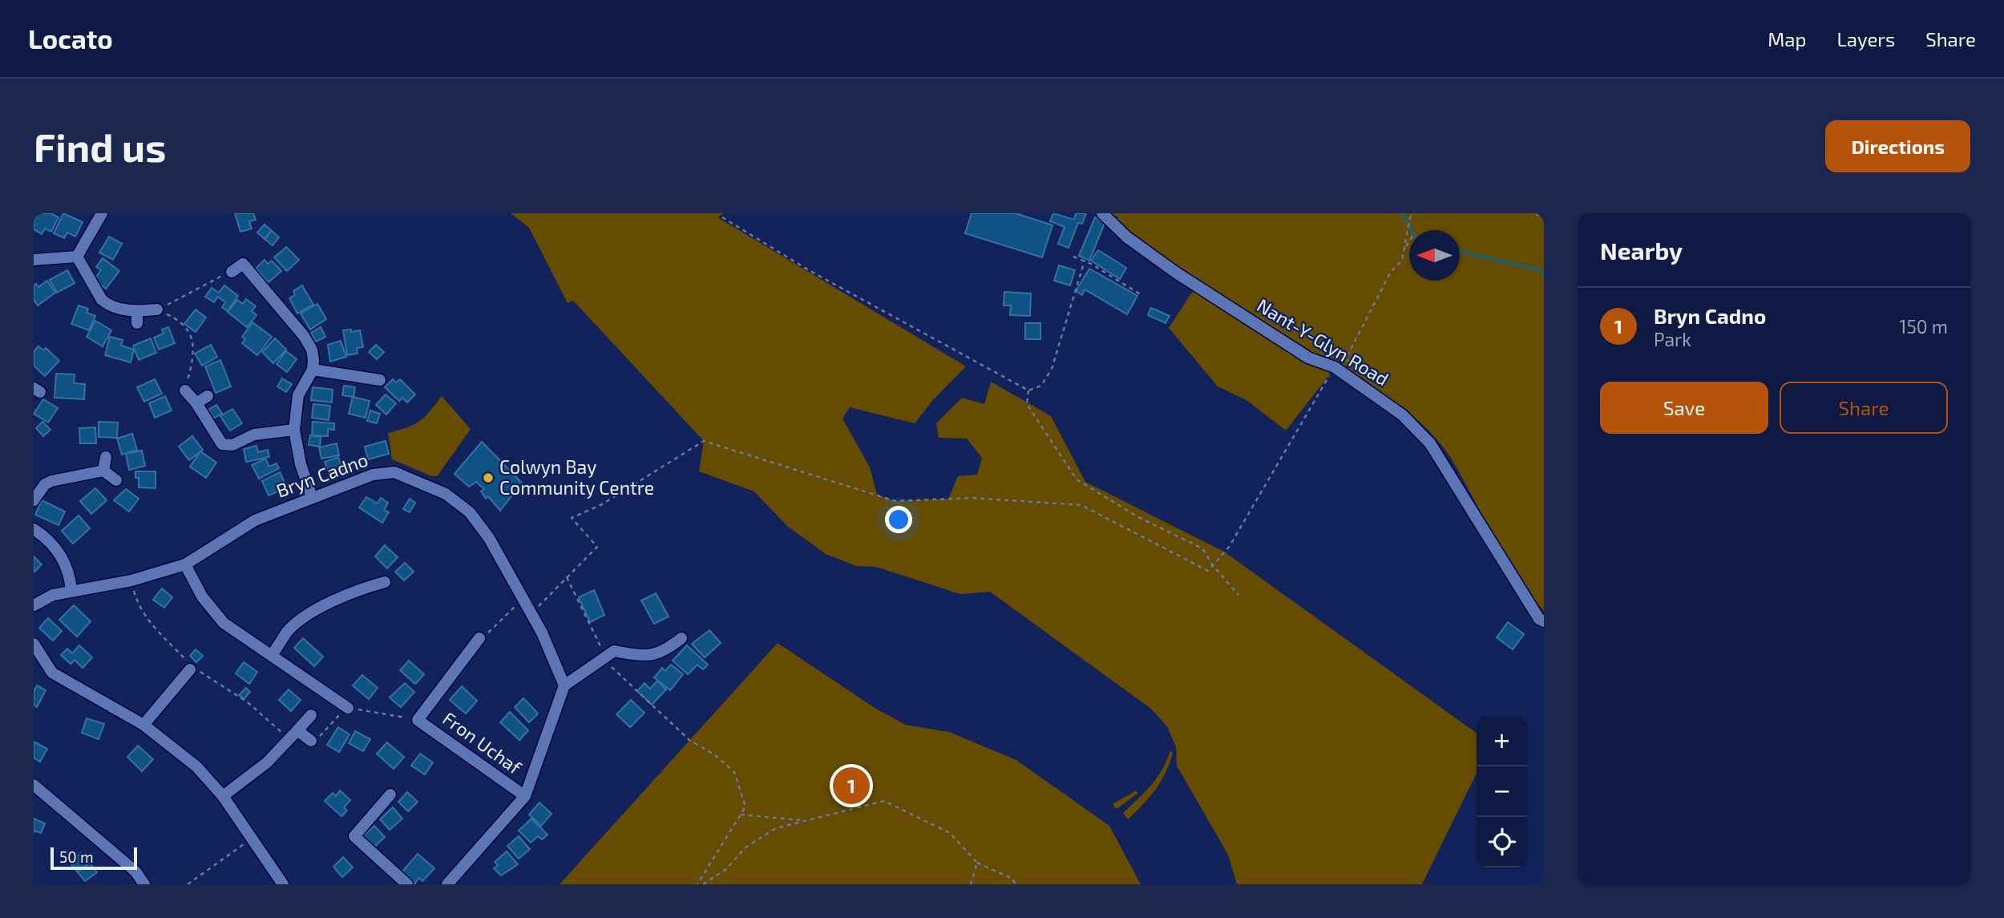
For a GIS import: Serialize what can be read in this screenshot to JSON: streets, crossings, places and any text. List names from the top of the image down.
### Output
{
  "streets": {
    "street": ["Nant-Y-Glyn Road", "Bryn Cadno", "Fron Uchaf"]
  },
  "places": ["Colwyn Bay Community Centre"],
  "scale_bar": "50 m",
  "north": "left",
  "page": {
    "header": "Locato",
    "nav": ["Map", "Layers", "Share"],
    "buttons": [
      "Directions",
      ["Save", "Share"]
    ],
    "title": "Find us",
    "heading": "Nearby",
    "list": [
      {
        "mark": "1",
        "name": "Bryn Cadno",
        "note": "Park",
        "value": "150 m"
      }
    ],
    "map_buttons": ["+", "−"],
    "pins": "1",
    "scale": "50 m"
  }
}
